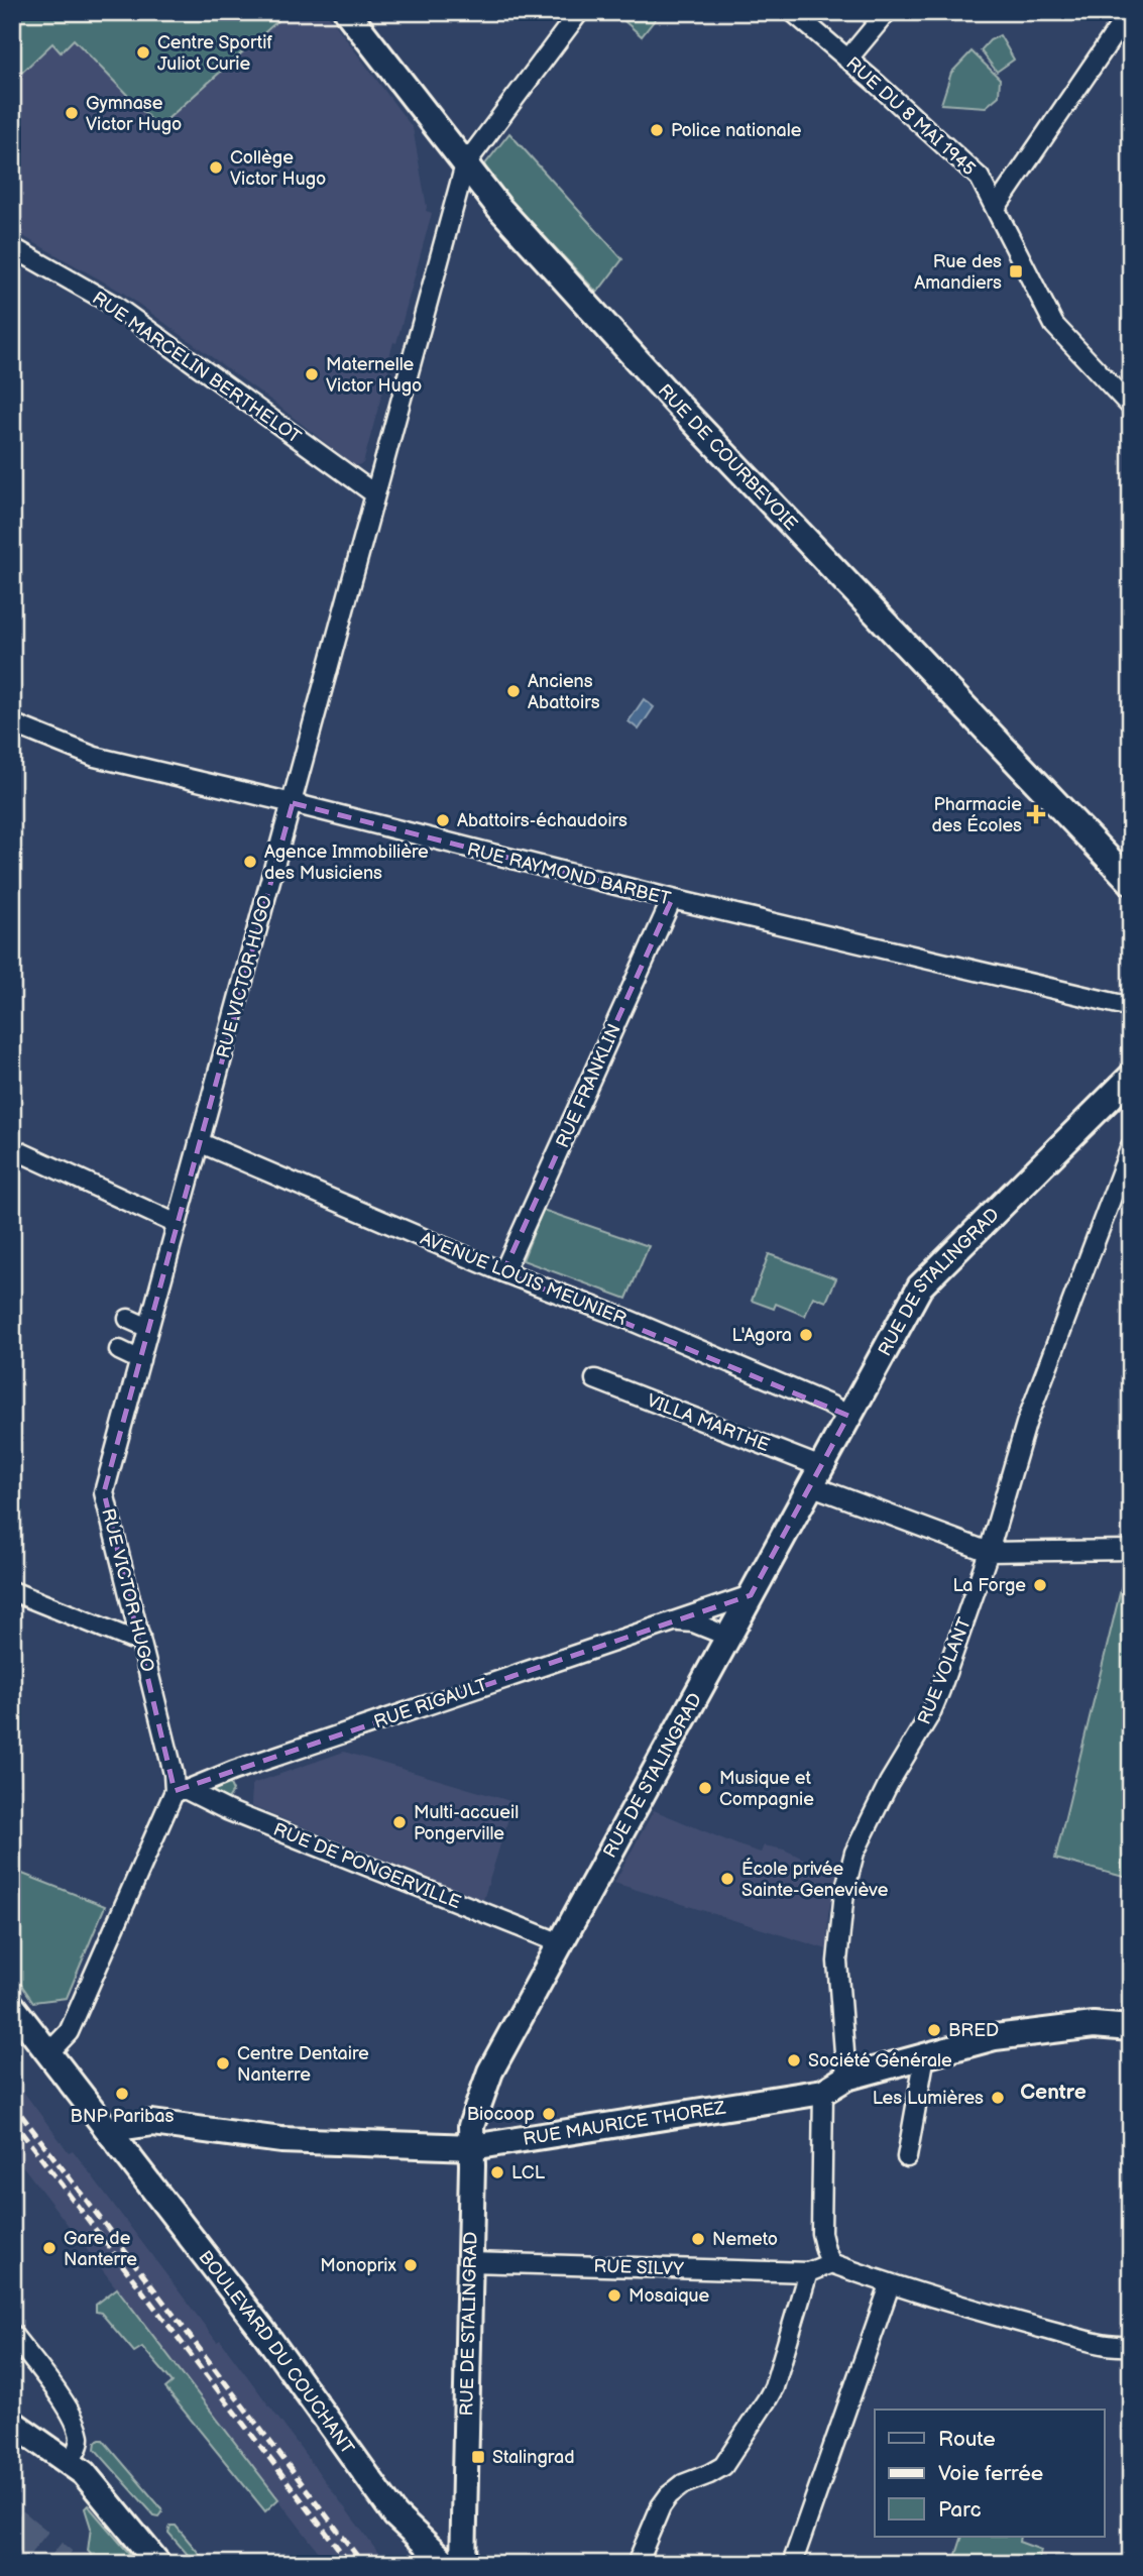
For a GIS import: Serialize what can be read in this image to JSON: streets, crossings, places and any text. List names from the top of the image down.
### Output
{
  "streets": {
    "street": [
      "RUE DU 8 MAI 1945",
      "RUE MARCELIN BERTHELOT",
      "RUE DE COURBEVOIE",
      "RUE RAYMOND BARBET",
      "RUE VICTOR HUGO",
      "RUE FRANKLIN",
      "AVENUE LOUIS MEUNIER",
      "RUE DE STALINGRAD",
      "VILLA MARTHE",
      "RUE VOLANT",
      "RUE RIGAULT",
      "RUE DE PONGERVILLE",
      "RUE MAURICE THOREZ",
      "RUE SILVY",
      "BOULEVARD DU COUCHANT"
    ]
  },
  "crossings": [
    ["RUE MARCELIN BERTHELOT", "RUE VICTOR HUGO"],
    ["RUE DE COURBEVOIE", "RUE VICTOR HUGO"],
    ["RUE RAYMOND BARBET", "RUE VICTOR HUGO"],
    ["RUE RAYMOND BARBET", "RUE FRANKLIN"],
    ["RUE VICTOR HUGO", "AVENUE LOUIS MEUNIER"],
    ["RUE VICTOR HUGO", "RUE RIGAULT"],
    ["RUE VICTOR HUGO", "RUE DE PONGERVILLE"],
    ["RUE FRANKLIN", "AVENUE LOUIS MEUNIER"],
    ["AVENUE LOUIS MEUNIER", "RUE DE STALINGRAD"],
    ["RUE DE STALINGRAD", "VILLA MARTHE"],
    ["RUE DE STALINGRAD", "RUE RIGAULT"],
    ["RUE DE STALINGRAD", "RUE DE PONGERVILLE"],
    ["RUE DE STALINGRAD", "RUE MAURICE THOREZ"],
    ["RUE DE STALINGRAD", "RUE SILVY"],
    ["VILLA MARTHE", "RUE VOLANT"],
    ["RUE VOLANT", "RUE MAURICE THOREZ"],
    ["RUE RIGAULT", "RUE DE PONGERVILLE"],
    ["RUE MAURICE THOREZ", "BOULEVARD DU COUCHANT"]
  ],
  "districts": ["Centre"],
  "places": {
    "other": [
      "Centre Sportif Juliot Curie",
      "Gymnase Victor Hugo",
      "Police nationale",
      "Collège Victor Hugo",
      "Maternelle Victor Hugo",
      "Anciens Abattoirs",
      "Abattoirs-échaudoirs",
      "Agence Immobilière des Musiciens",
      "L'Agora",
      "La Forge",
      "Musique et Compagnie",
      "Multi-accueil Pongerville",
      "École privée Sainte-Geneviève",
      "BRED",
      "Société Générale",
      "Centre Dentaire Nanterre",
      "BNP Paribas",
      "Les Lumières",
      "Biocoop",
      "LCL",
      "Nemeto",
      "Gare de Nanterre",
      "Monoprix",
      "Mosaique"
    ],
    "transit": ["Rue des Amandiers", "Stalingrad"],
    "health": ["Pharmacie des Écoles"]
  },
  "legend": ["Route", "Voie ferrée", "Parc"]
}
